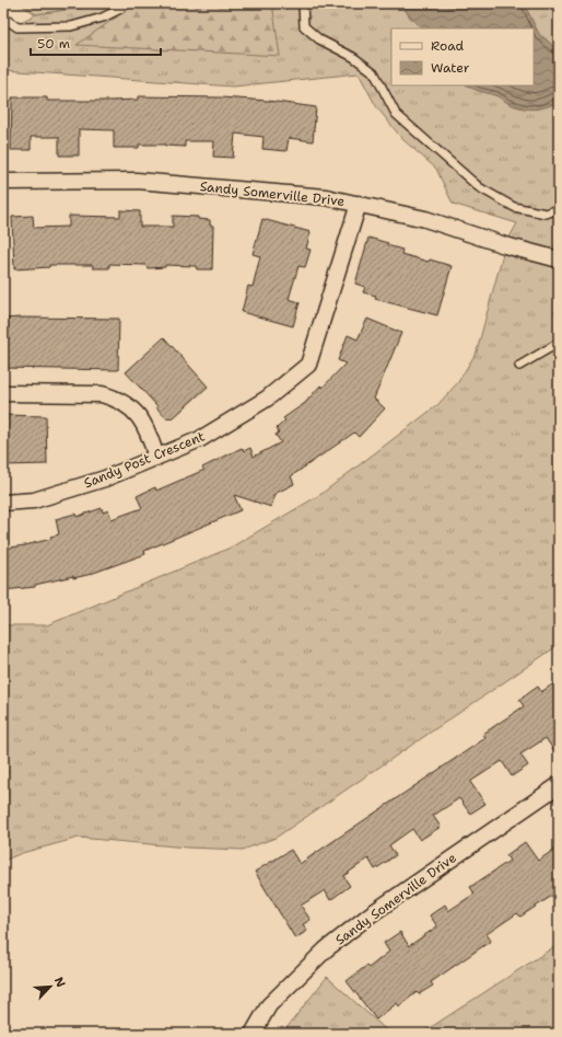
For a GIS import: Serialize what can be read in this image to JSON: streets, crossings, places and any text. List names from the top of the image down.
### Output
{
  "streets": {
    "street": ["Sandy Somerville Drive", "Sandy Post Crescent"]
  },
  "crossings": [
    ["Sandy Somerville Drive", "Sandy Post Crescent"]
  ],
  "legend": ["Road", "Water"],
  "scale_bar": "50 m",
  "north": "top right"
}
